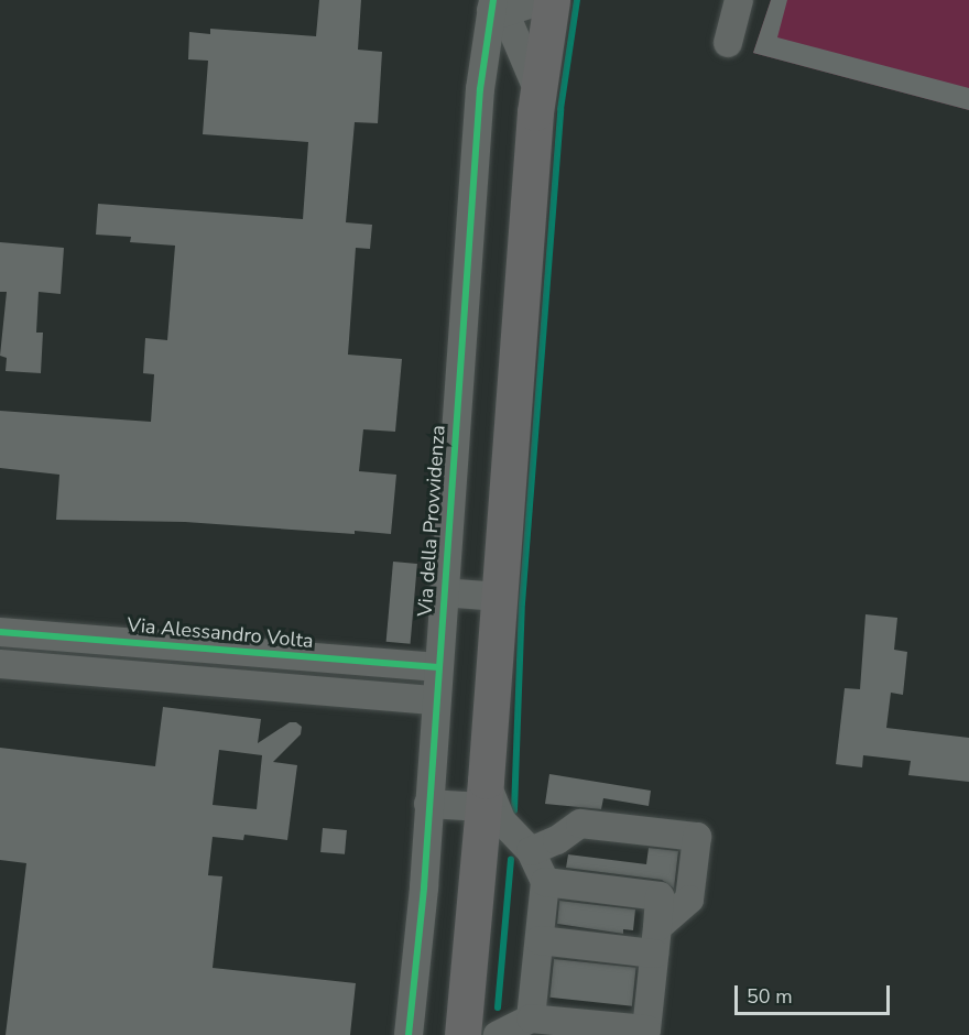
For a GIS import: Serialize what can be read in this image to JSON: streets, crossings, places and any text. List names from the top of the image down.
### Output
{
  "streets": {
    "street": ["Via della Provvidenza", "Via Alessandro Volta"]
  },
  "crossings": [
    ["Via della Provvidenza", "Via Alessandro Volta"]
  ],
  "scale_bar": "50 m"
}
